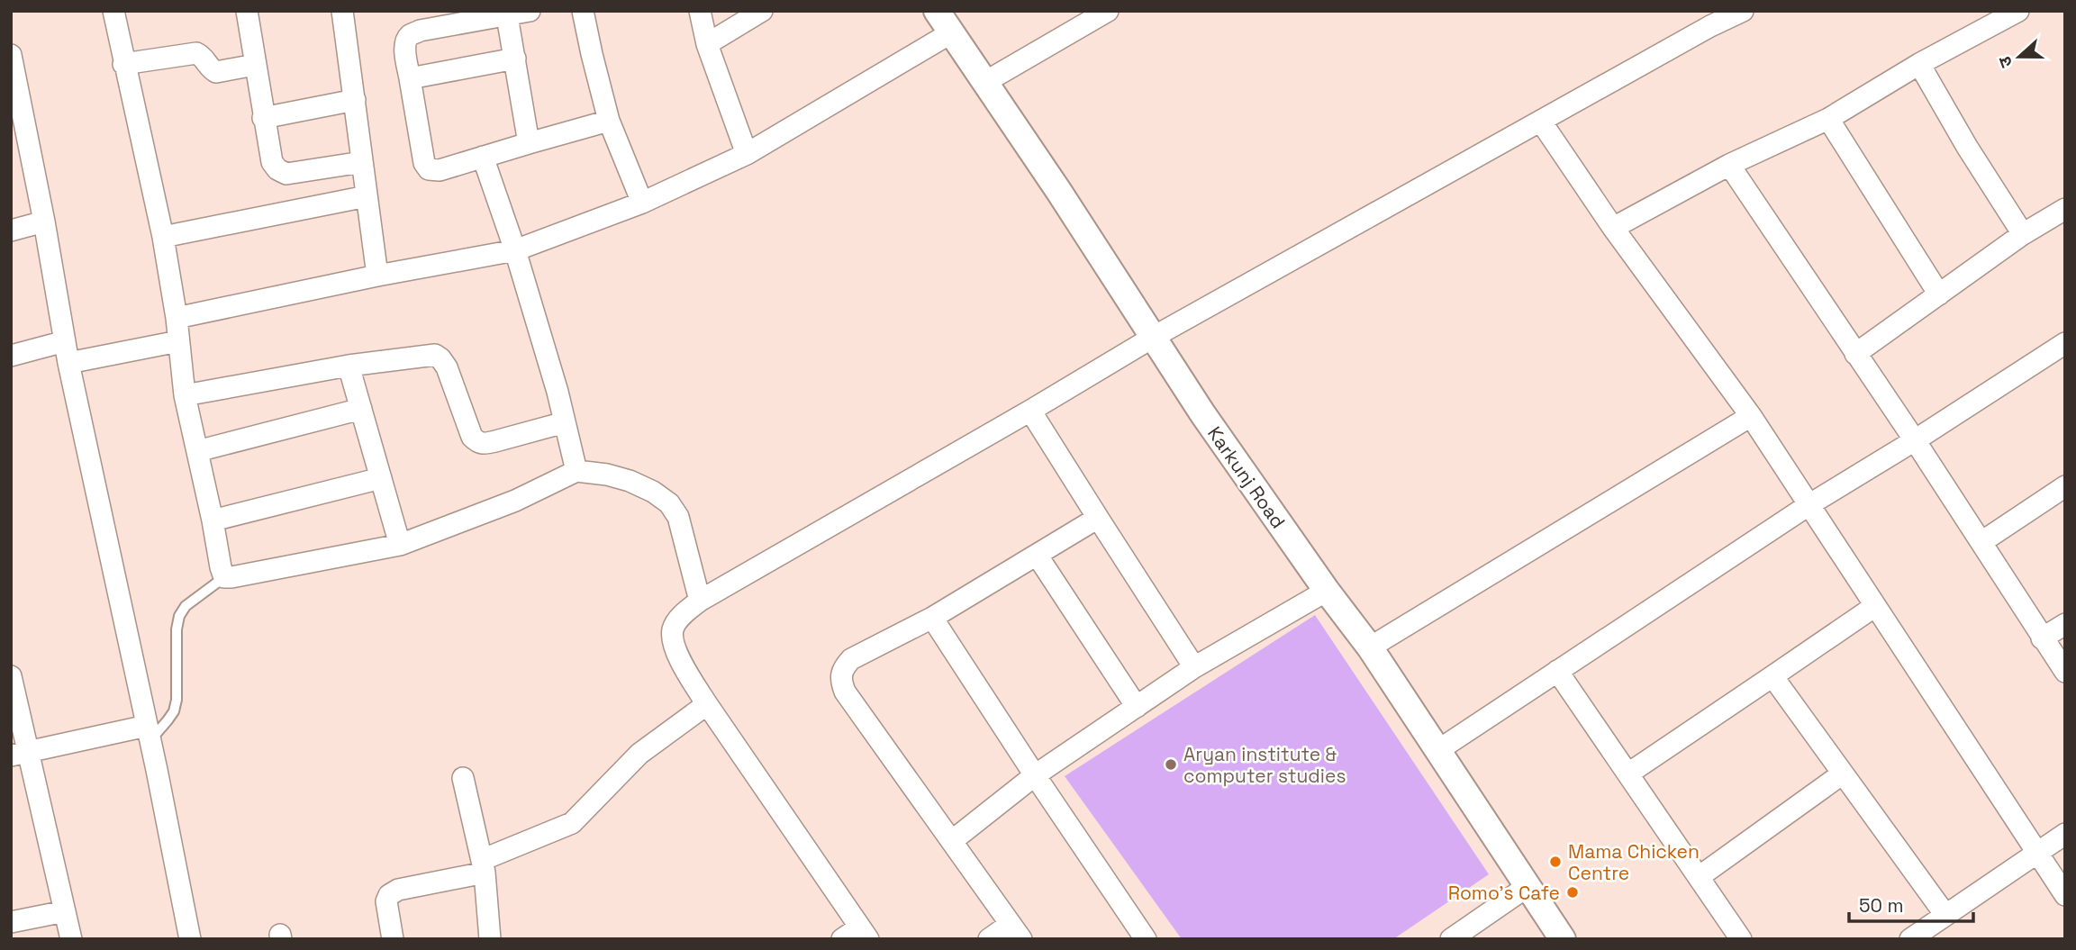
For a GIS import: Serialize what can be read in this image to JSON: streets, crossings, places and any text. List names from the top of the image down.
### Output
{
  "streets": {
    "street": ["Karkunj Road"]
  },
  "places": ["Aryan institute & computer studies", "Mama Chicken Centre", "Romo's Cafe"],
  "scale_bar": "50 m",
  "north": "left"
}
